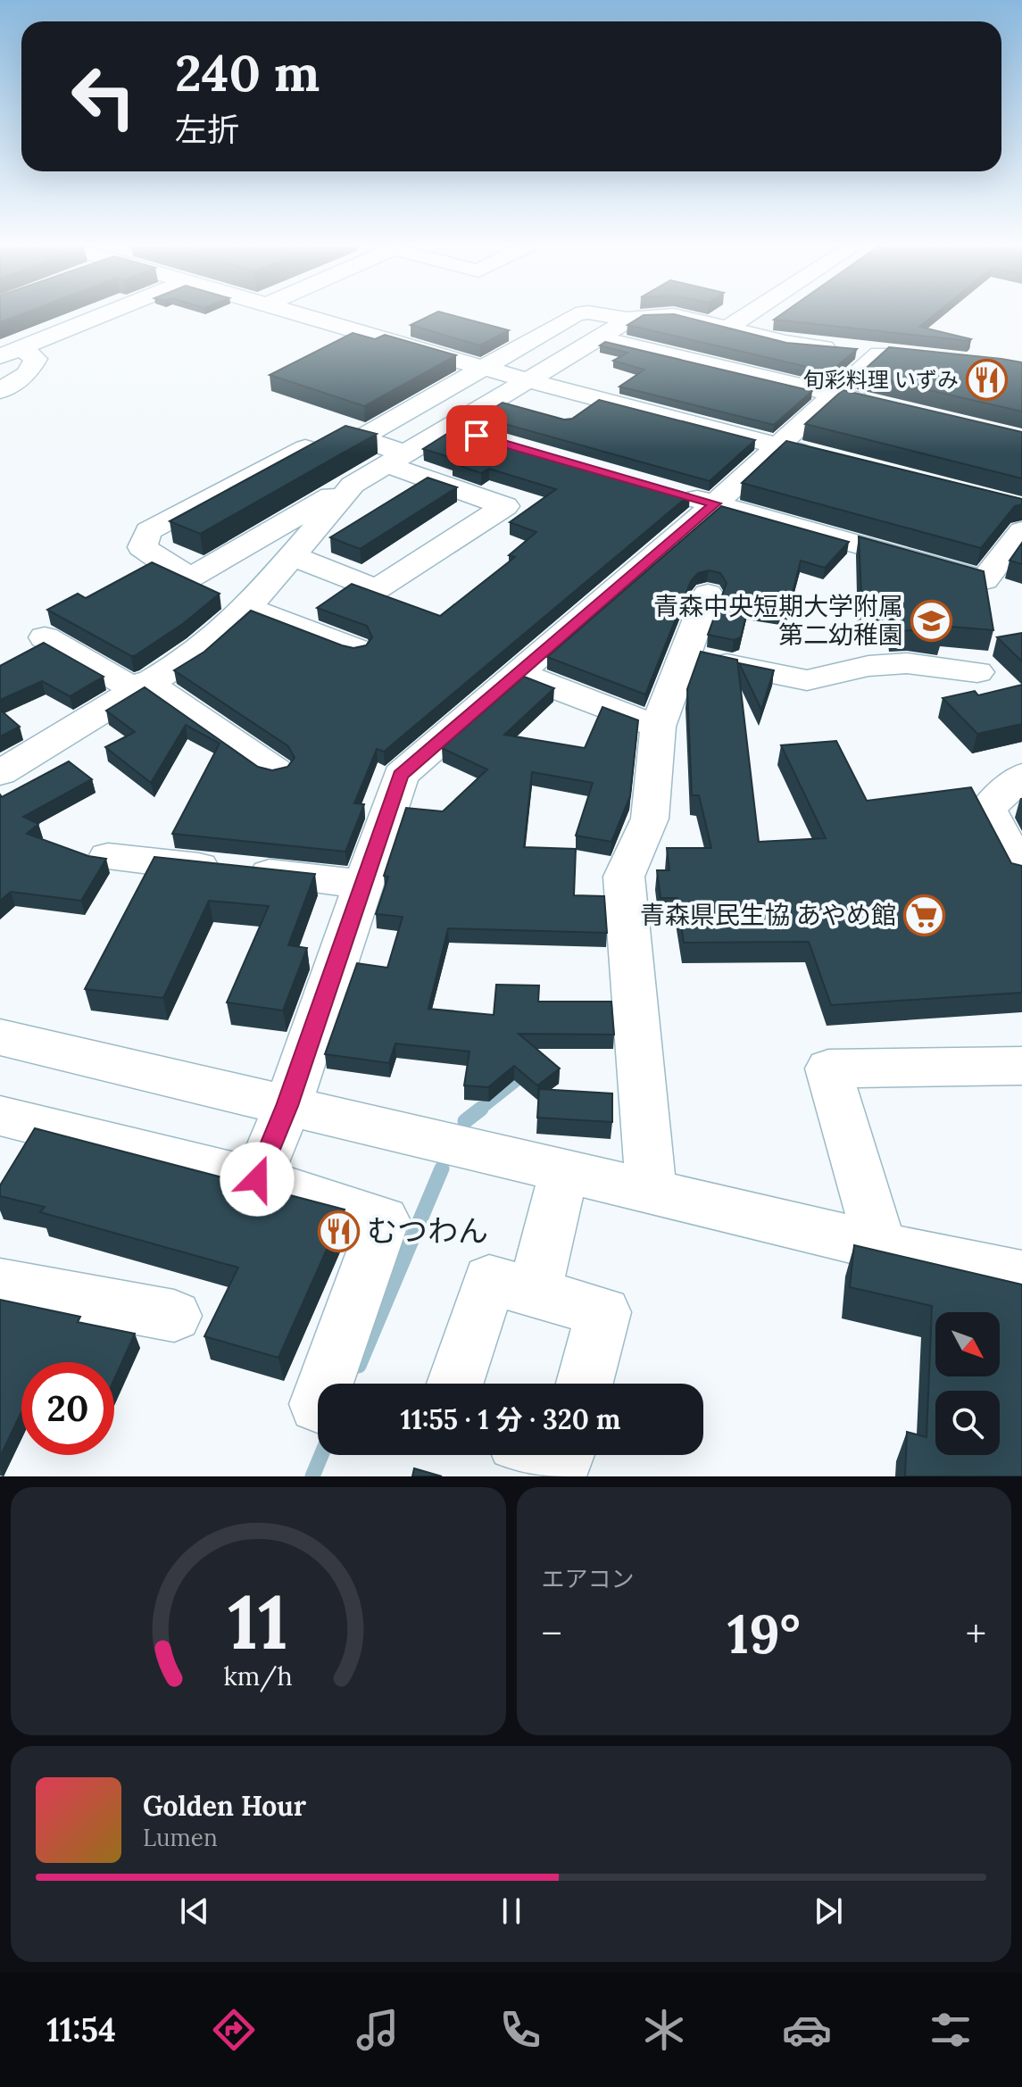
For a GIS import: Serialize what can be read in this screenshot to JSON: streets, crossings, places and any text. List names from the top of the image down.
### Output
{
  "places": {
    "restaurant": ["旬彩料理 いずみ", "むつわん"],
    "school or university": ["青森中央短期大学附属 第二幼稚園"],
    "supermarket": ["青森県民生協 あやめ館"]
  },
  "north": "bottom right",
  "page": {
    "turn": ["240 m", "左折"],
    "limit": "20",
    "trip": "11:55 · 1 分 · 320 m",
    "tile": "エアコン",
    "heat": ["−", "19°", "+"],
    "song": ["Golden Hour", "Lumen"],
    "tabs": "11:54",
    "gauge": ["11", "km/h"]
  }
}
